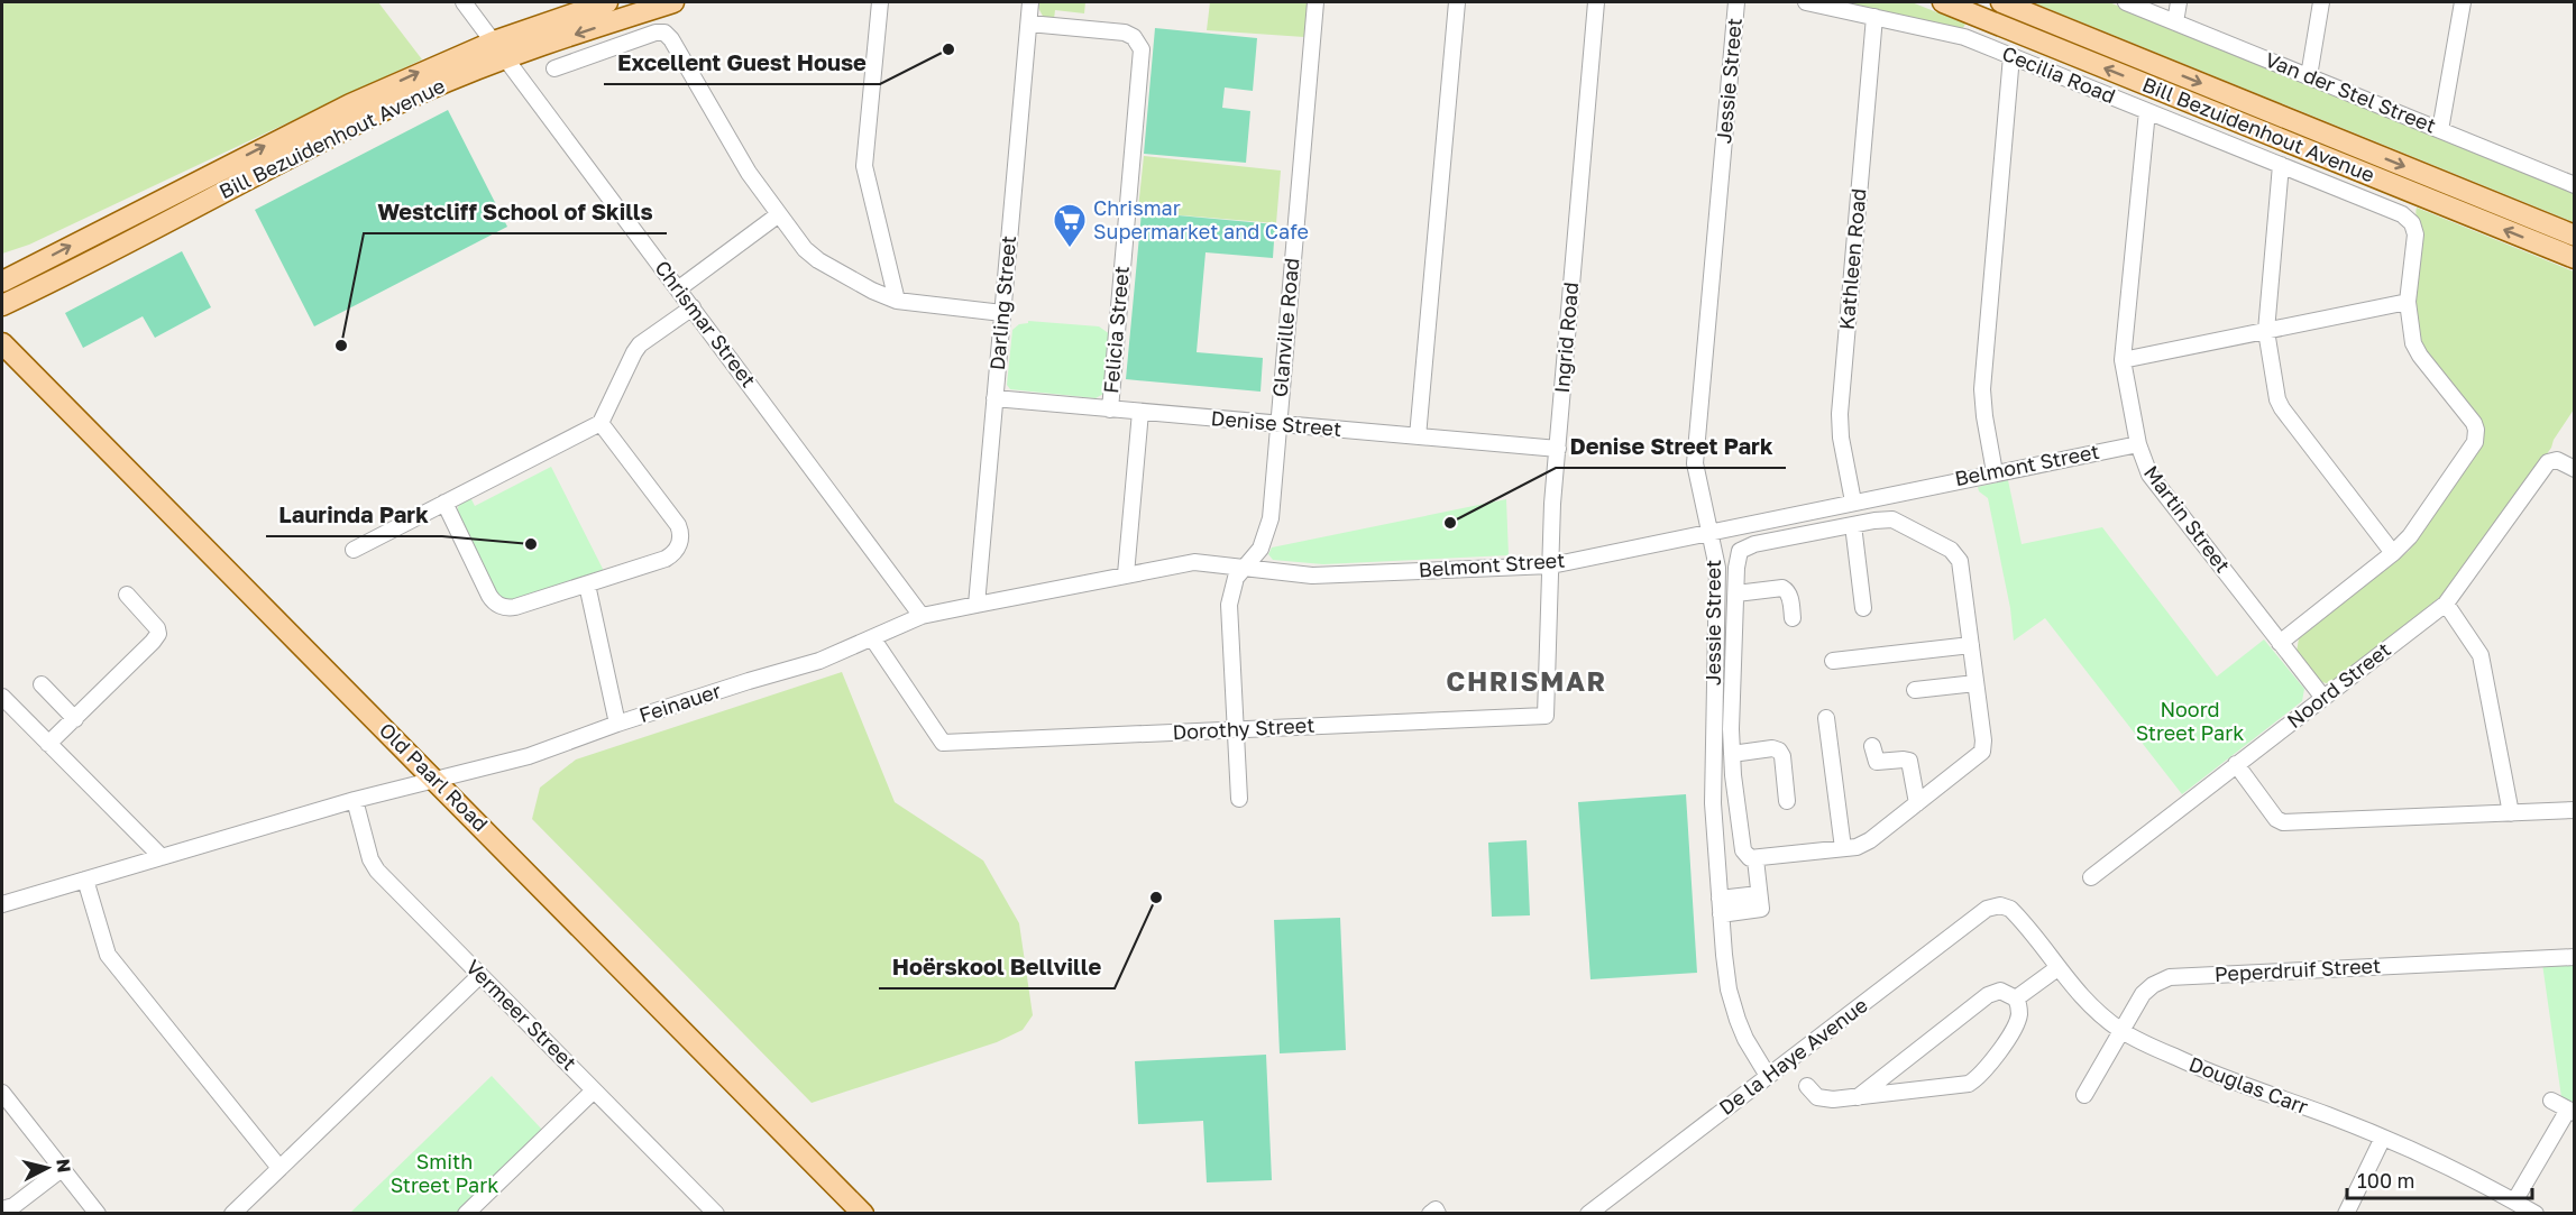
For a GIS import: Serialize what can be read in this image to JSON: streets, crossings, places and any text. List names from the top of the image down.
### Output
{
  "streets": {
    "main road": ["Bill Bezuidenhout Avenue", "Old Paarl Road"],
    "street": [
      "Cecilia Road",
      "Jessie Street",
      "Van der Stel Street",
      "Kathleen Road",
      "Darling Street",
      "Chrismar Street",
      "Glanville Road",
      "Felicia Street",
      "Ingrid Road",
      "Denise Street",
      "Belmont Street",
      "Martin Street",
      "Noord Street",
      "Feinauer",
      "Dorothy Street",
      "Peperdruif Street",
      "Vermeer Street",
      "De la Haye Avenue",
      "Douglas Carr"
    ]
  },
  "crossings": [
    ["Cecilia Road", "Kathleen Road"],
    ["Cecilia Road", "Martin Street"],
    ["Jessie Street", "Belmont Street"],
    ["Jessie Street", "De la Haye Avenue"],
    ["Bill Bezuidenhout Avenue", "Chrismar Street"],
    ["Kathleen Road", "Belmont Street"],
    ["Darling Street", "Felicia Street"],
    ["Darling Street", "Denise Street"],
    ["Darling Street", "Belmont Street"],
    ["Chrismar Street", "Belmont Street"],
    ["Chrismar Street", "Feinauer"],
    ["Glanville Road", "Denise Street"],
    ["Glanville Road", "Belmont Street"],
    ["Glanville Road", "Dorothy Street"],
    ["Felicia Street", "Denise Street"],
    ["Felicia Street", "Belmont Street"],
    ["Ingrid Road", "Denise Street"],
    ["Ingrid Road", "Belmont Street"],
    ["Ingrid Road", "Dorothy Street"],
    ["Belmont Street", "Martin Street"],
    ["Belmont Street", "Feinauer"],
    ["Martin Street", "Noord Street"],
    ["Feinauer", "Dorothy Street"],
    ["Feinauer", "Old Paarl Road"],
    ["Feinauer", "Vermeer Street"],
    ["Peperdruif Street", "Douglas Carr"],
    ["De la Haye Avenue", "Douglas Carr"]
  ],
  "districts": ["CHRISMAR"],
  "parks": ["Noord Street Park", "Smith Street Park"],
  "places": {
    "other": [
      "Excellent Guest House",
      "Westcliff School of Skills",
      "Denise Street Park",
      "Laurinda Park",
      "Hoërskool Bellville"
    ],
    "supermarket": ["Chrismar Supermarket and Cafe"]
  },
  "scale_bar": "100 m",
  "north": "right"
}
